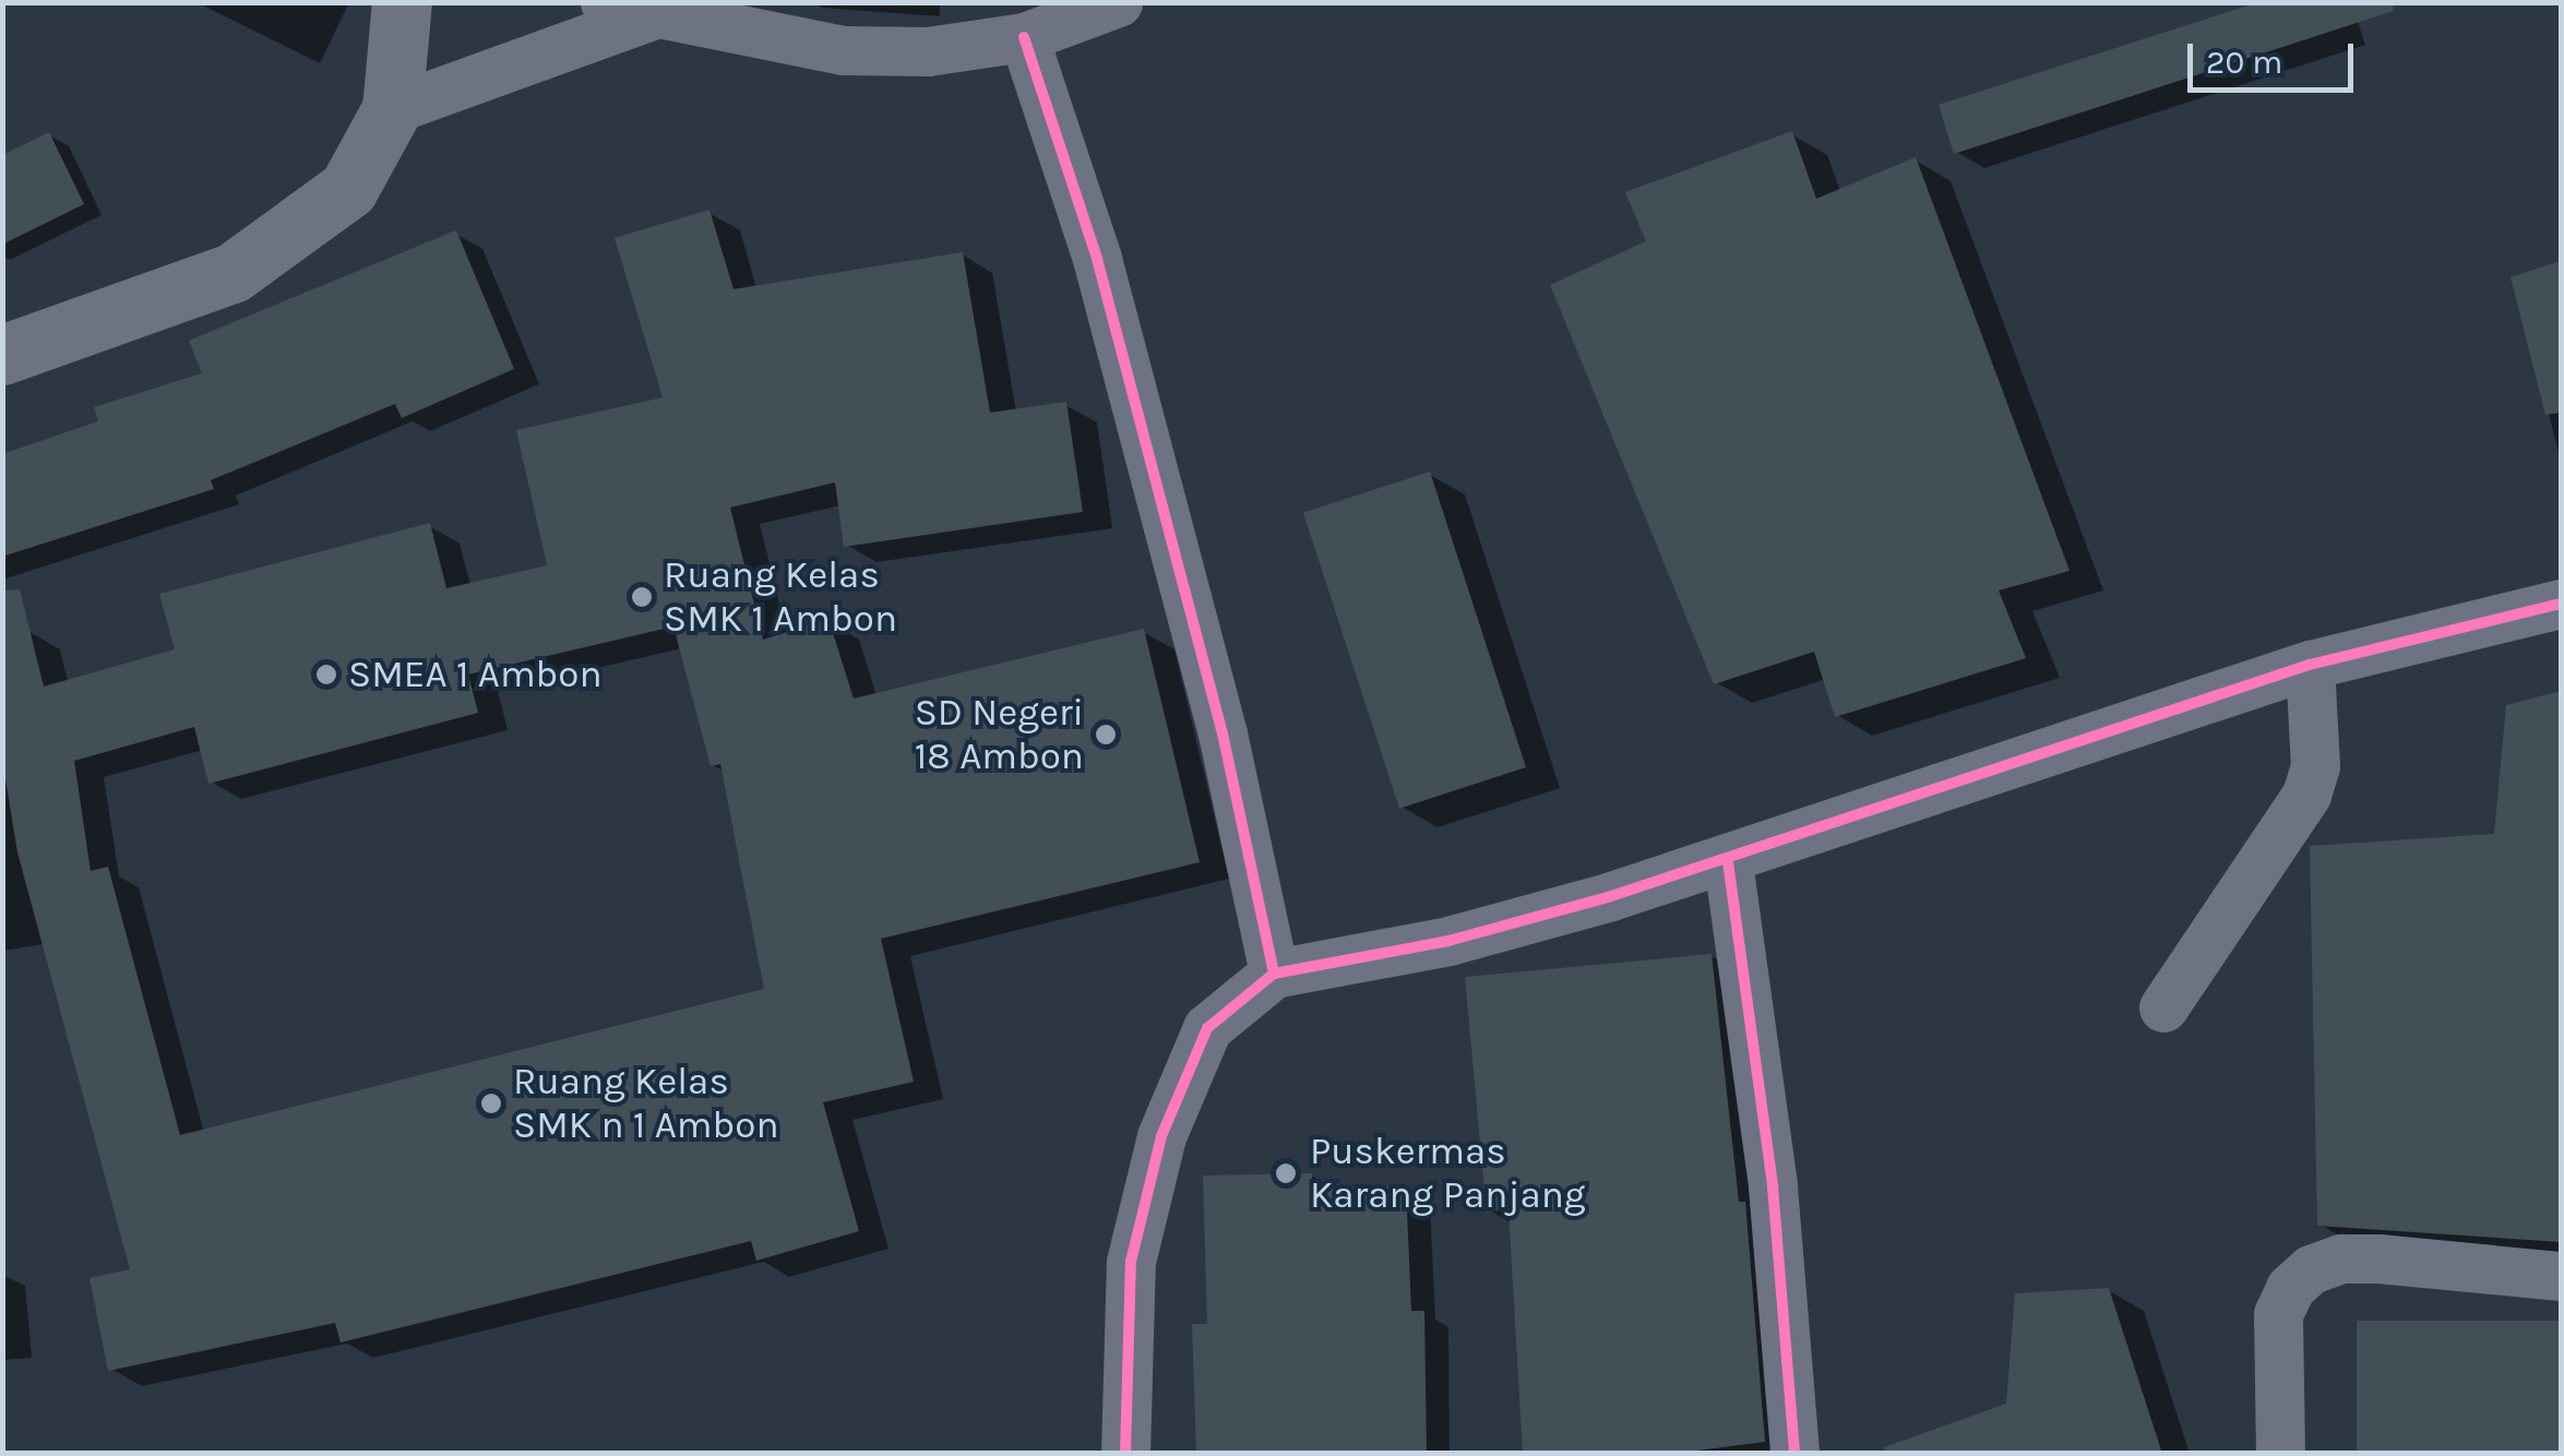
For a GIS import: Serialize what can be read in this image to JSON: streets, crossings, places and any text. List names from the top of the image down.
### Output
{
  "places": [
    "Ruang Kelas SMK 1 Ambon",
    "SMEA 1 Ambon",
    "SD Negeri 18 Ambon",
    "Ruang Kelas SMK n 1 Ambon",
    "Puskermas Karang Panjang"
  ],
  "scale_bar": "20 m"
}
